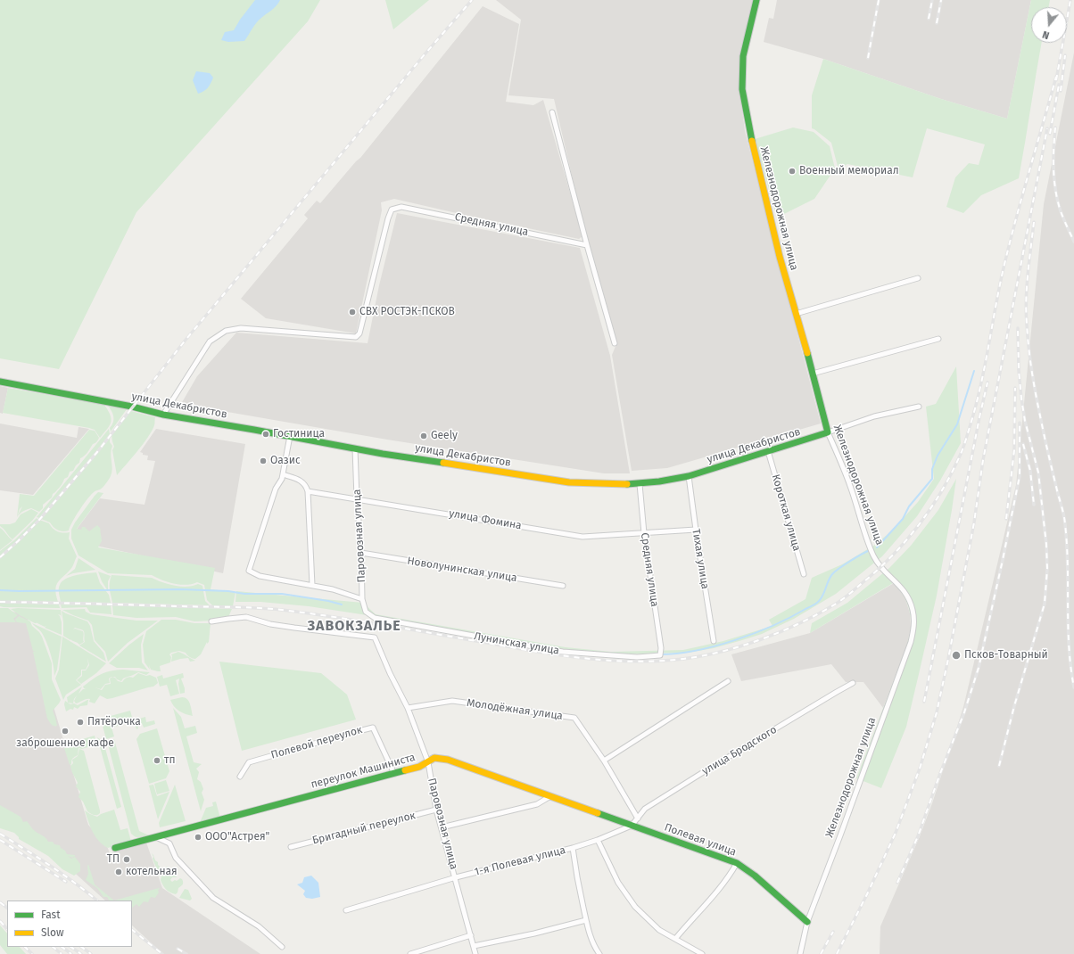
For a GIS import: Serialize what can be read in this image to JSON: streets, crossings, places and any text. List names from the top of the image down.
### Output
{
  "streets": {
    "street": [
      "Железнодорожная улица",
      "Средняя улица",
      "улица Декабристов",
      "Короткая улица",
      "улица Фомина",
      "Паровозная улица",
      "Тихая улица",
      "Новолунинская улица",
      "Лунинская улица",
      "Молодёжная улица",
      "Полевой переулок",
      "улица Бродского",
      "переулок Машиниста",
      "Бригадный переулок",
      "Полевая улица",
      "1-я Полевая улица"
    ]
  },
  "crossings": [
    ["Железнодорожная улица", "улица Декабристов"],
    ["Железнодорожная улица", "Полевая улица"],
    ["Средняя улица", "улица Декабристов"],
    ["Средняя улица", "улица Фомина"],
    ["Средняя улица", "Лунинская улица"],
    ["улица Декабристов", "Короткая улица"],
    ["улица Декабристов", "Паровозная улица"],
    ["улица Декабристов", "Тихая улица"],
    ["улица Фомина", "Паровозная улица"],
    ["улица Фомина", "Тихая улица"],
    ["Паровозная улица", "Новолунинская улица"],
    ["Паровозная улица", "Лунинская улица"],
    ["Паровозная улица", "Молодёжная улица"],
    ["Паровозная улица", "переулок Машиниста"],
    ["Паровозная улица", "Бригадный переулок"],
    ["Паровозная улица", "1-я Полевая улица"],
    ["Молодёжная улица", "улица Бродского"],
    ["Полевой переулок", "переулок Машиниста"],
    ["улица Бродского", "переулок Машиниста"],
    ["улица Бродского", "Полевая улица"],
    ["улица Бродского", "1-я Полевая улица"],
    ["переулок Машиниста", "Полевая улица"],
    ["переулок Машиниста", "1-я Полевая улица"],
    ["Полевая улица", "1-я Полевая улица"]
  ],
  "districts": ["ЗАВОКЗАЛЬЕ"],
  "places": [
    "Военный мемориал",
    "СВХ РОСТЭК-ПСКОВ",
    "Гостиница",
    "Geely",
    "Оазис",
    "Псков-Товарный",
    "Пятёрочка",
    "заброшенное кафе",
    "тп",
    "ООО\"Астрея\"",
    "ТП",
    "котельная"
  ],
  "legend": ["Fast", "Slow"],
  "north": "bottom"
}
